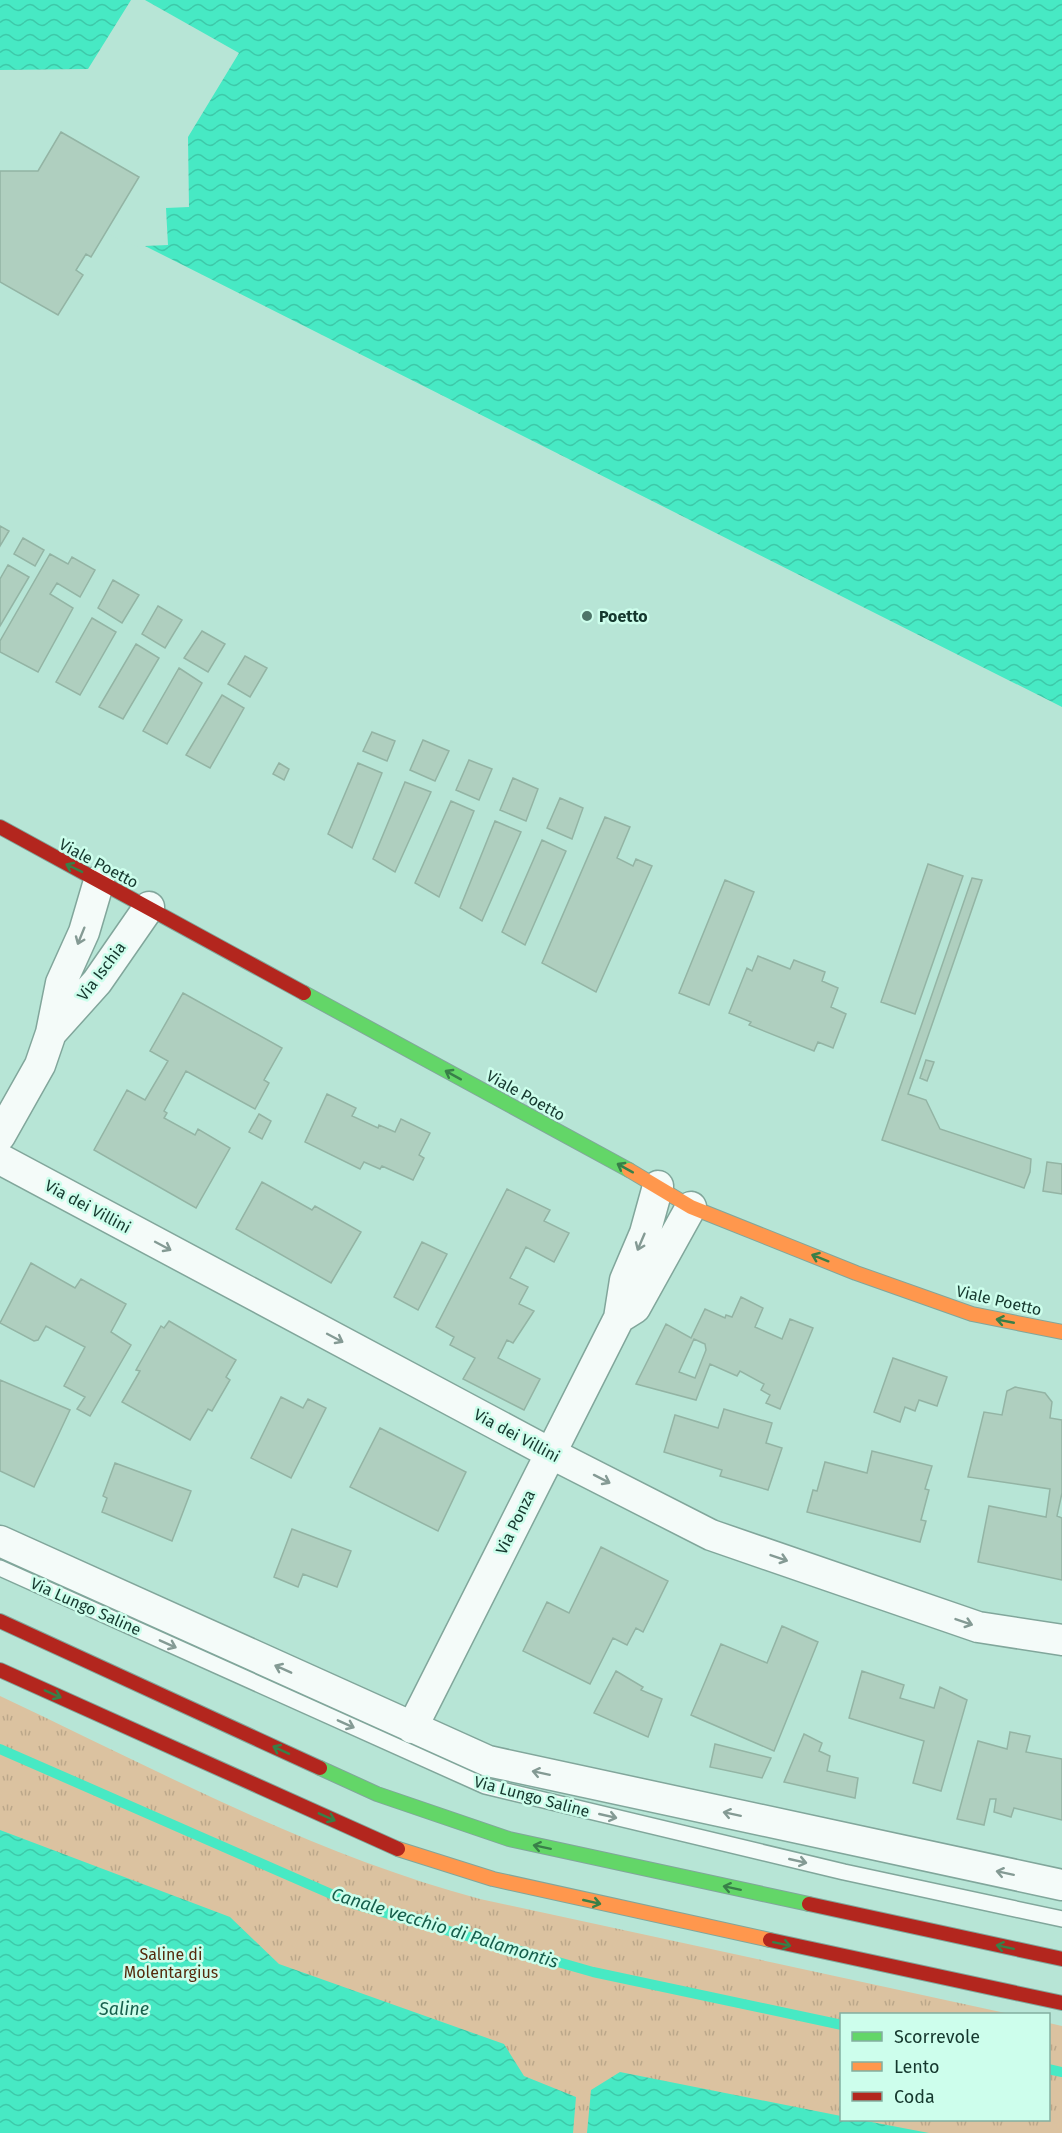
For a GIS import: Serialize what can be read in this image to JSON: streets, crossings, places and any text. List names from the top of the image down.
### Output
{
  "streets": {
    "main road": ["Viale Poetto"],
    "street": [
      "Via Ischia",
      "Via dei Villini",
      "Via Ponza",
      "Via Lungo Saline"
    ]
  },
  "crossings": [
    ["Viale Poetto", "Via Ischia"],
    ["Viale Poetto", "Via Ponza"],
    ["Via dei Villini", "Via Ponza"],
    ["Via Ponza", "Via Lungo Saline"]
  ],
  "one_way": ["Viale Poetto", "Via dei Villini"],
  "water": ["Canale vecchio di Palamontis", "Saline"],
  "parks": ["Saline di Molentargius"],
  "places": ["Poetto"],
  "legend": ["Scorrevole", "Lento", "Coda"]
}
